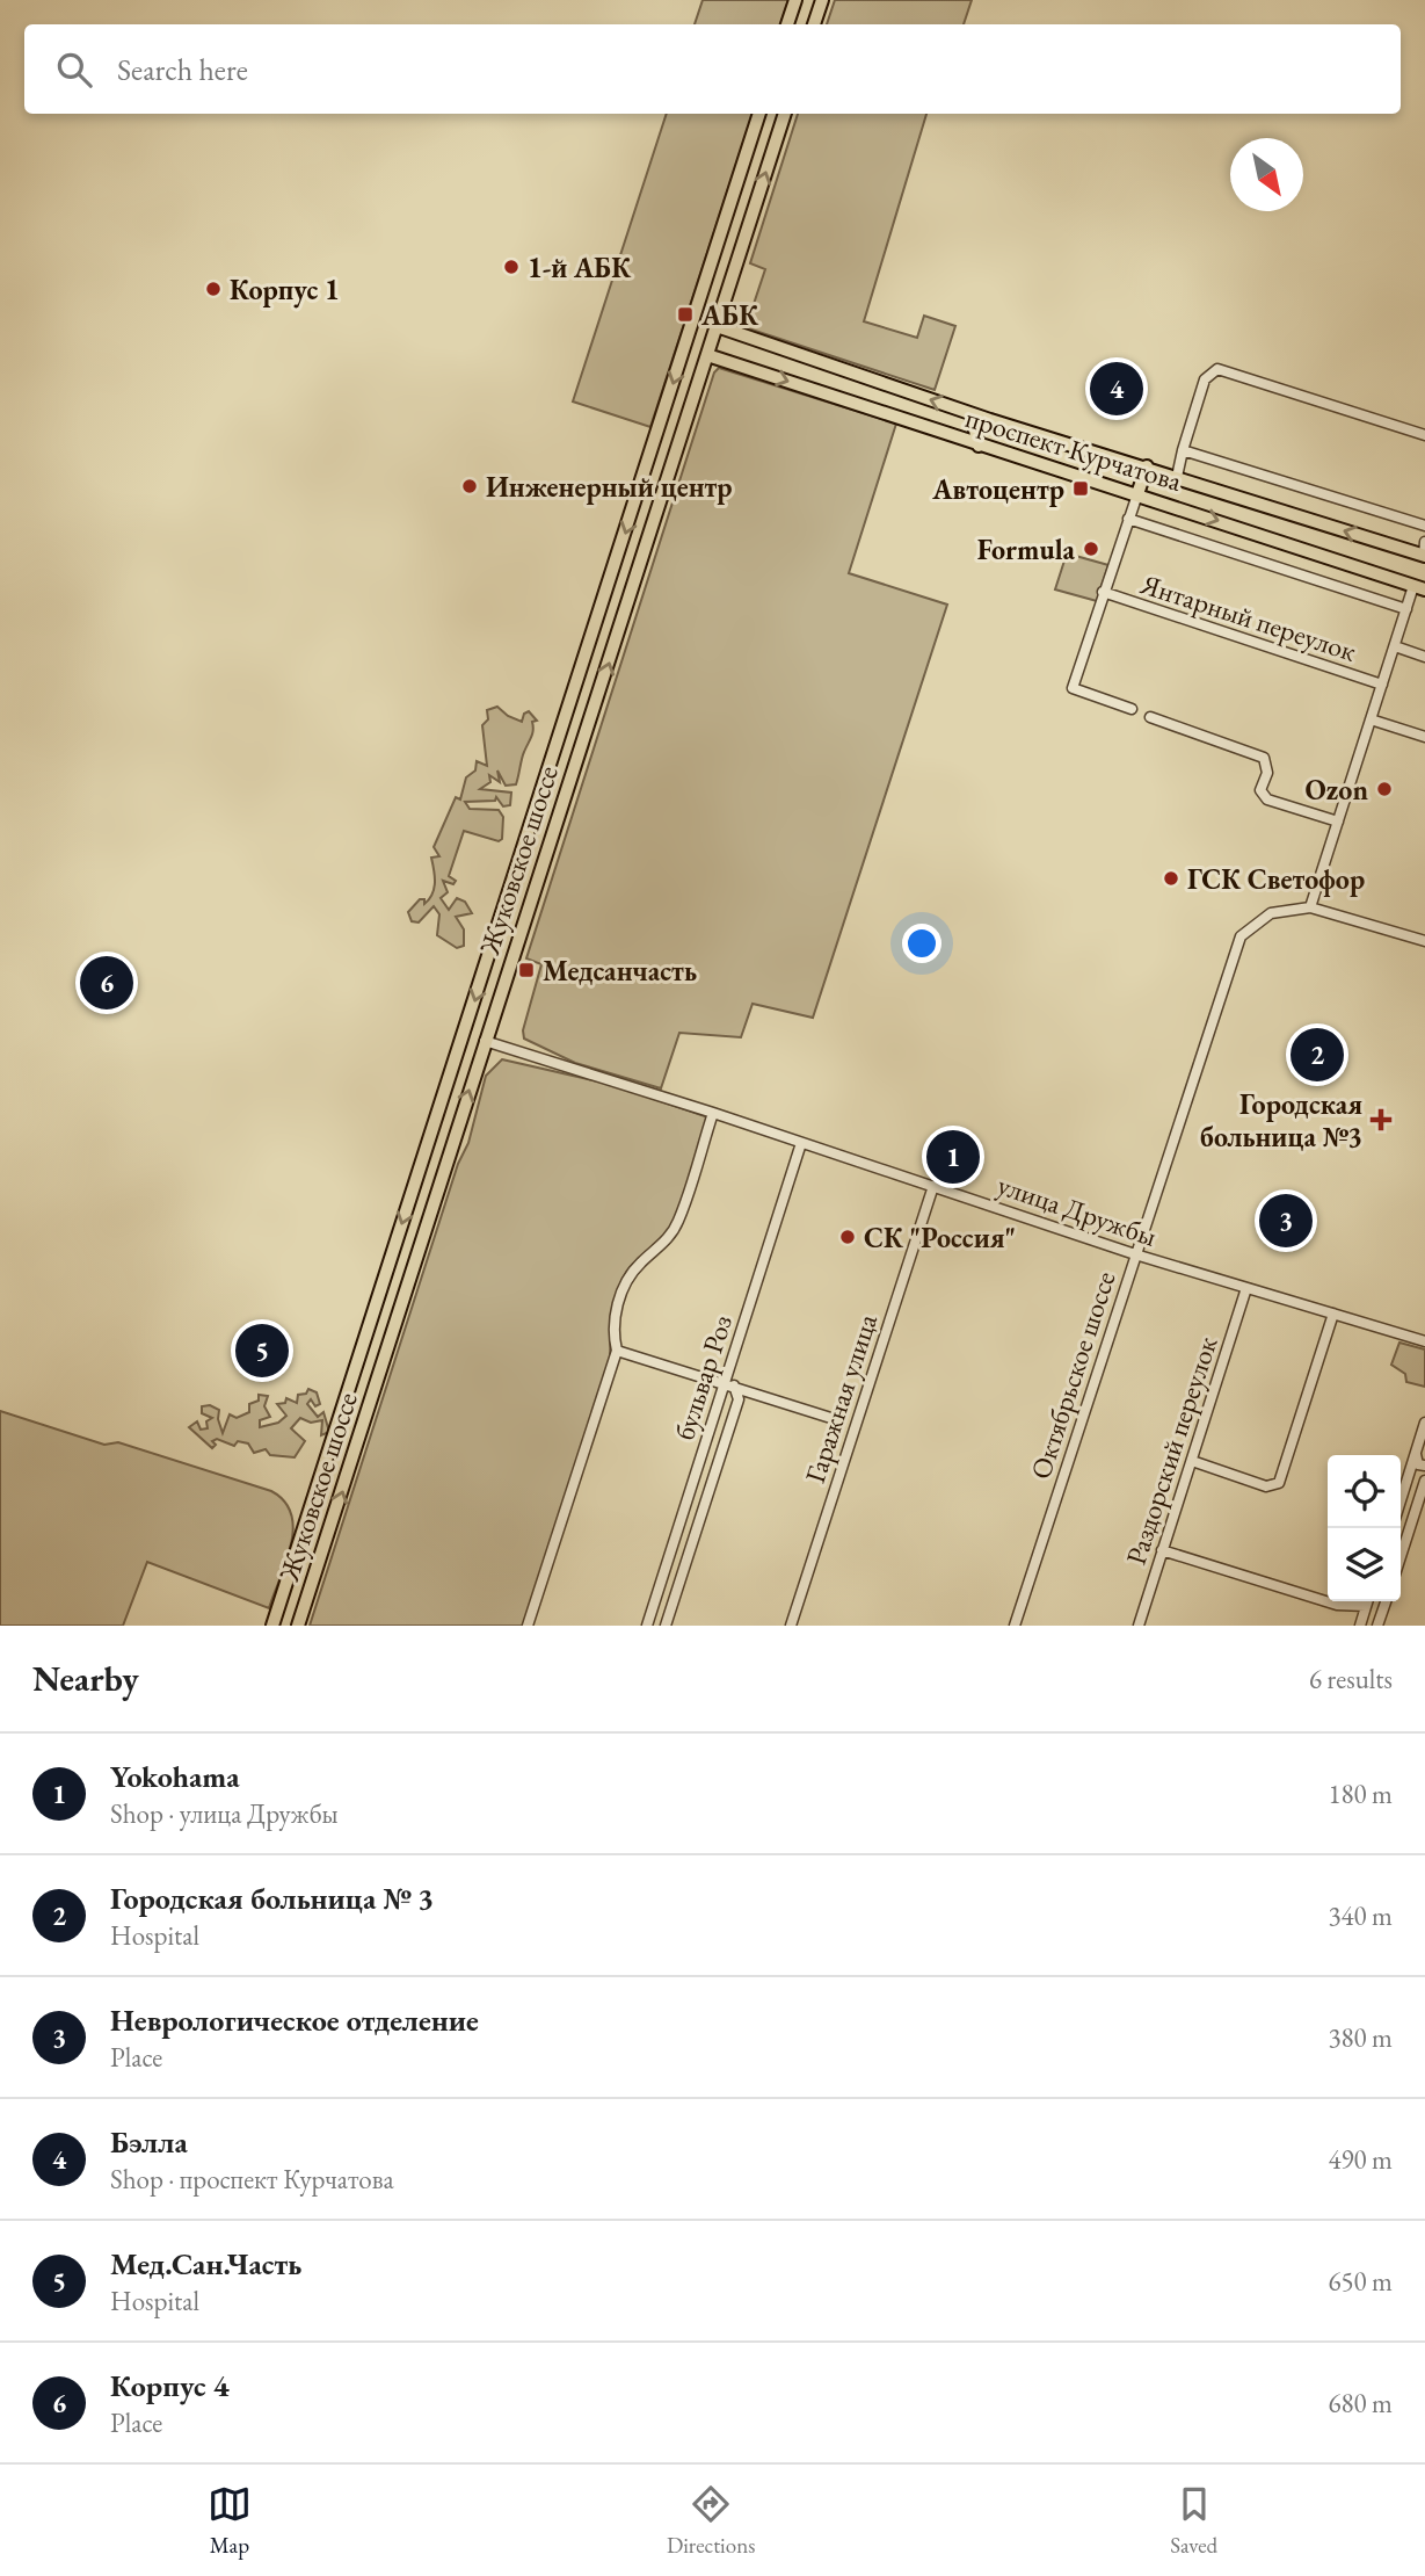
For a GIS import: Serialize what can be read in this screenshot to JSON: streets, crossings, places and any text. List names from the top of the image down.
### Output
{
  "streets": {
    "main road": ["проспект Курчатова", "Жуковское шоссе"],
    "street": [
      "Янтарный переулок",
      "улица Дружбы",
      "Октябрьское шоссе",
      "бульвар Роз",
      "Гаражная улица",
      "Раздорский переулок"
    ]
  },
  "crossings": [
    ["проспект Курчатова", "Жуковское шоссе"],
    ["Жуковское шоссе", "улица Дружбы"],
    ["улица Дружбы", "Октябрьское шоссе"],
    ["улица Дружбы", "бульвар Роз"],
    ["улица Дружбы", "Гаражная улица"],
    ["улица Дружбы", "Раздорский переулок"]
  ],
  "places": {
    "other": [
      "1-й АБК",
      "Корпус 1",
      "Инженерный центр",
      "Formula",
      "Ozon",
      "ГСК Светофор",
      "СК \"Россия\""
    ],
    "transit": ["АБК", "Автоцентр", "Медсанчасть"],
    "health": ["Городская больница №3"]
  },
  "north": "bottom right",
  "page": {
    "search": "Search here",
    "pins": [
      "4",
      "6",
      "2",
      "1",
      "3",
      "5"
    ],
    "heading": ["Nearby", "6 results"],
    "list": [
      {
        "mark": "1",
        "name": "Yokohama",
        "note": "Shop · улица Дружбы",
        "value": "180 m"
      },
      {
        "mark": "2",
        "name": "Городская больница № 3",
        "note": "Hospital",
        "value": "340 m"
      },
      {
        "mark": "3",
        "name": "Неврологическое отделение",
        "note": "Place",
        "value": "380 m"
      },
      {
        "mark": "4",
        "name": "Бэлла",
        "note": "Shop · проспект Курчатова",
        "value": "490 m"
      },
      {
        "mark": "5",
        "name": "Мед.Сан.Часть",
        "note": "Hospital",
        "value": "650 m"
      },
      {
        "mark": "6",
        "name": "Корпус 4",
        "note": "Place",
        "value": "680 m"
      }
    ],
    "nav": ["Map", "Directions", "Saved"]
  }
}
